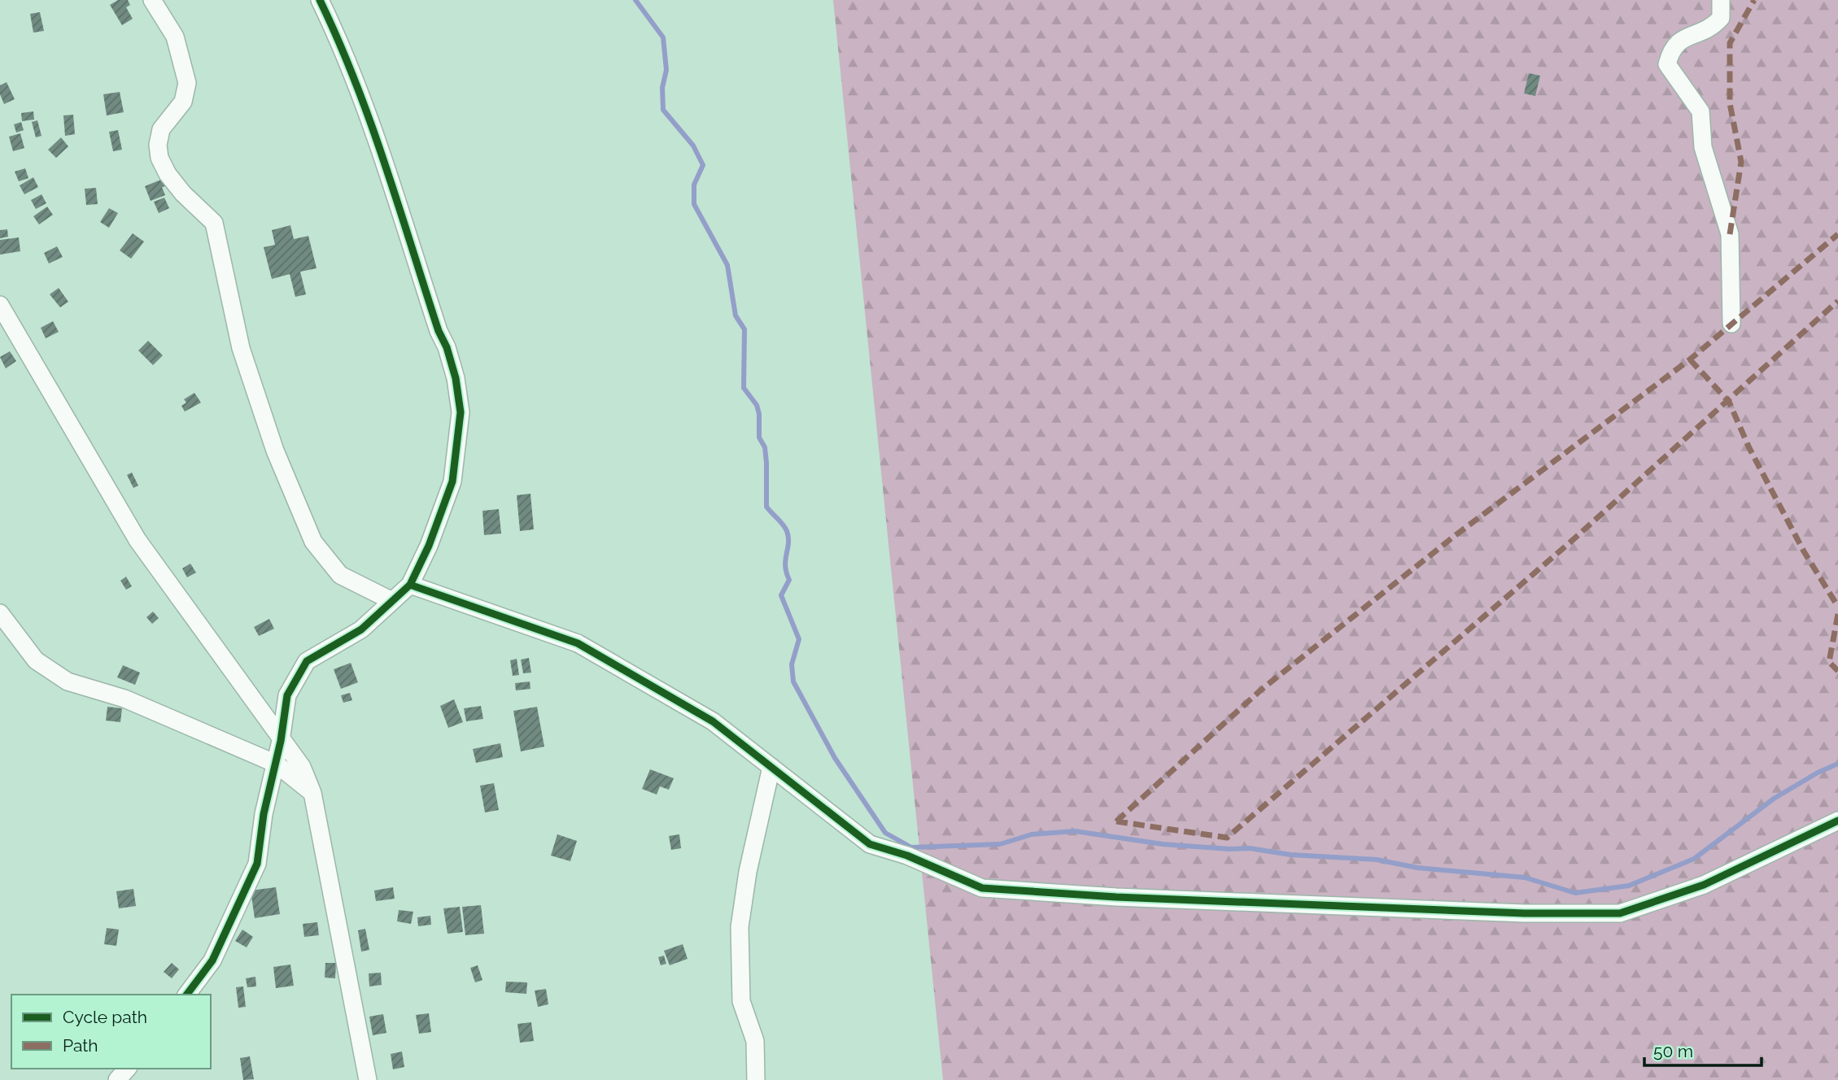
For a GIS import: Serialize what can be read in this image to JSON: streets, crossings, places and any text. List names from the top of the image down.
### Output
{
  "legend": ["Cycle path", "Path"],
  "scale_bar": "50 m"
}
